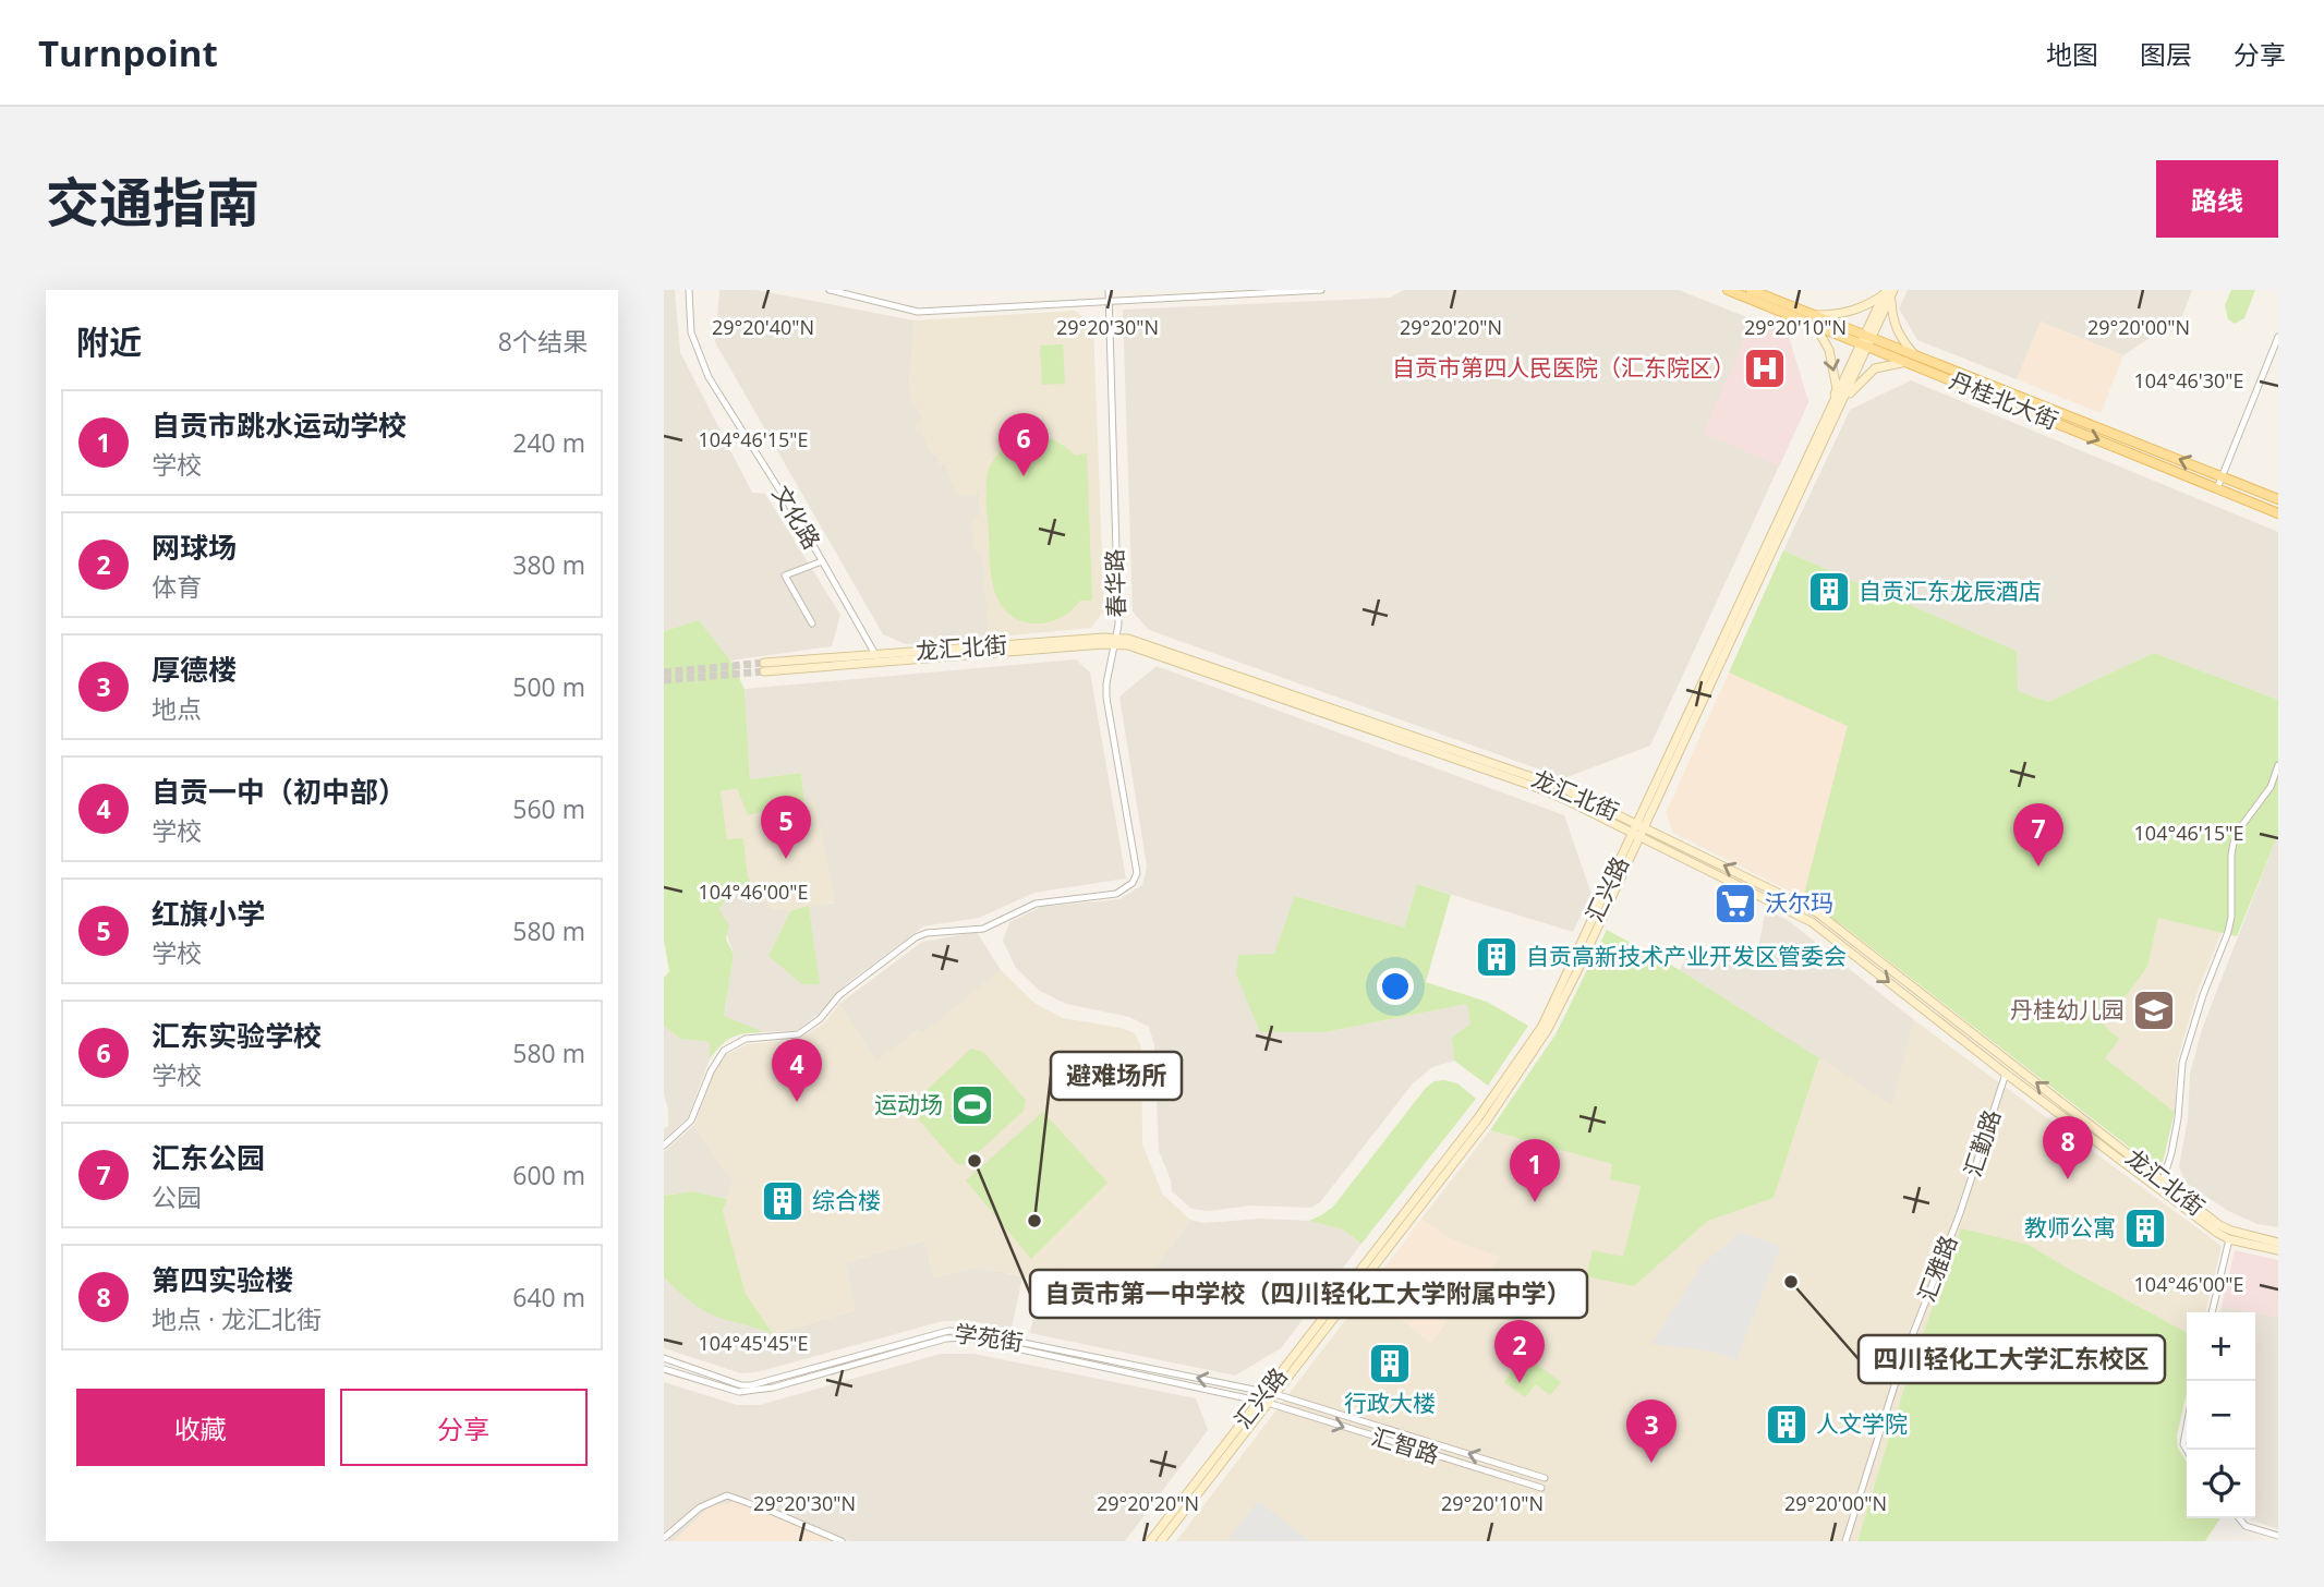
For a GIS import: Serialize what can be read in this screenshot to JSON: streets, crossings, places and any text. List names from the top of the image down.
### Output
{
  "streets": {
    "main road": ["丹桂北大街", "龙汇北街", "汇兴路"],
    "street": [
      "文化路",
      "春华路",
      "汇勤路",
      "汇雅路",
      "学苑街",
      "汇智路"
    ]
  },
  "crossings": [
    ["文化路", "龙汇北街"],
    ["春华路", "龙汇北街"],
    ["龙汇北街", "汇兴路"],
    ["龙汇北街", "汇勤路"],
    ["汇兴路", "学苑街"],
    ["汇兴路", "汇智路"],
    ["汇勤路", "汇雅路"],
    ["学苑街", "汇智路"]
  ],
  "places": {
    "hospital": ["自贡市第四人民医院（汇东院区）"],
    "building": [
      "自贡汇东龙辰酒店",
      "自贡高新技术产业开发区管委会",
      "综合楼",
      "教师公寓",
      "行政大楼",
      "人文学院"
    ],
    "supermarket": ["沃尔玛"],
    "school or university": ["丹桂幼儿园"],
    "sports": ["运动场"],
    "other": ["自贡市第一中学校（四川轻化工大学附属中学）", "避难场所", "四川轻化工大学汇东校区"]
  },
  "page": {
    "header": "Turnpoint",
    "nav": ["地图", "图层", "分享"],
    "title": "交通指南",
    "buttons": [
      "路线",
      ["收藏", "分享"]
    ],
    "heading": ["附近", "8个结果"],
    "list": [
      {
        "mark": "1",
        "name": "自贡市跳水运动学校",
        "note": "学校",
        "value": "240 m"
      },
      {
        "mark": "2",
        "name": "网球场",
        "note": "体育",
        "value": "380 m"
      },
      {
        "mark": "3",
        "name": "厚德楼",
        "note": "地点",
        "value": "500 m"
      },
      {
        "mark": "4",
        "name": "自贡一中（初中部）",
        "note": "学校",
        "value": "560 m"
      },
      {
        "mark": "5",
        "name": "红旗小学",
        "note": "学校",
        "value": "580 m"
      },
      {
        "mark": "6",
        "name": "汇东实验学校",
        "note": "学校",
        "value": "580 m"
      },
      {
        "mark": "7",
        "name": "汇东公园",
        "note": "公园",
        "value": "600 m"
      },
      {
        "mark": "8",
        "name": "第四实验楼",
        "note": "地点 · 龙汇北街",
        "value": "640 m"
      }
    ],
    "pins": [
      "6",
      "5",
      "7",
      "4",
      "8",
      "1",
      "2",
      "3"
    ],
    "map_buttons": ["+", "−"]
  },
  "coordinates": [
    "29°20'40\"N",
    "29°20'30\"N",
    "29°20'20\"N",
    "29°20'10\"N",
    "29°20'00\"N",
    "104°46'30\"E",
    "104°46'15\"E",
    "104°46'00\"E",
    "104°45'45\"E"
  ]
}
